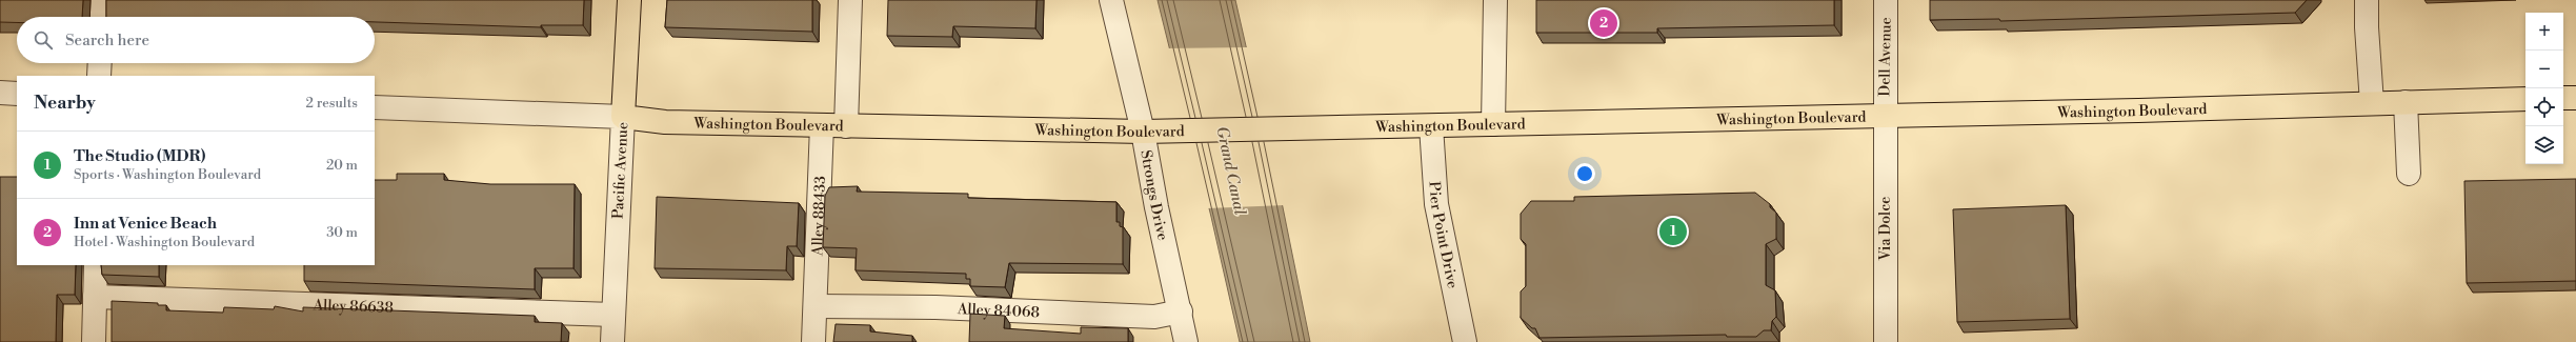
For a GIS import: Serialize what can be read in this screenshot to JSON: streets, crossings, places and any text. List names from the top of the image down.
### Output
{
  "streets": {
    "main road": ["Washington Boulevard", "Pacific Avenue"],
    "street": [
      "Dell Avenue",
      "Strongs Drive",
      "Alley 88433",
      "Via Dolce",
      "Pier Point Drive",
      "Alley 86638",
      "Alley 84068"
    ]
  },
  "crossings": [
    ["Dell Avenue", "Washington Boulevard"],
    ["Dell Avenue", "Via Dolce"],
    ["Washington Boulevard", "Pacific Avenue"],
    ["Washington Boulevard", "Strongs Drive"],
    ["Washington Boulevard", "Alley 88433"],
    ["Washington Boulevard", "Via Dolce"],
    ["Washington Boulevard", "Pier Point Drive"],
    ["Pacific Avenue", "Alley 86638"],
    ["Strongs Drive", "Alley 84068"],
    ["Alley 88433", "Alley 84068"]
  ],
  "water": ["Grand Canal"],
  "page": {
    "pins": ["2", "1"],
    "map_buttons": ["+", "−"],
    "search": "Search here",
    "heading": ["Nearby", "2 results"],
    "list": [
      {
        "mark": "1",
        "name": "The Studio (MDR)",
        "note": "Sports · Washington Boulevard",
        "value": "20 m"
      },
      {
        "mark": "2",
        "name": "Inn at Venice Beach",
        "note": "Hotel · Washington Boulevard",
        "value": "30 m"
      }
    ]
  }
}
